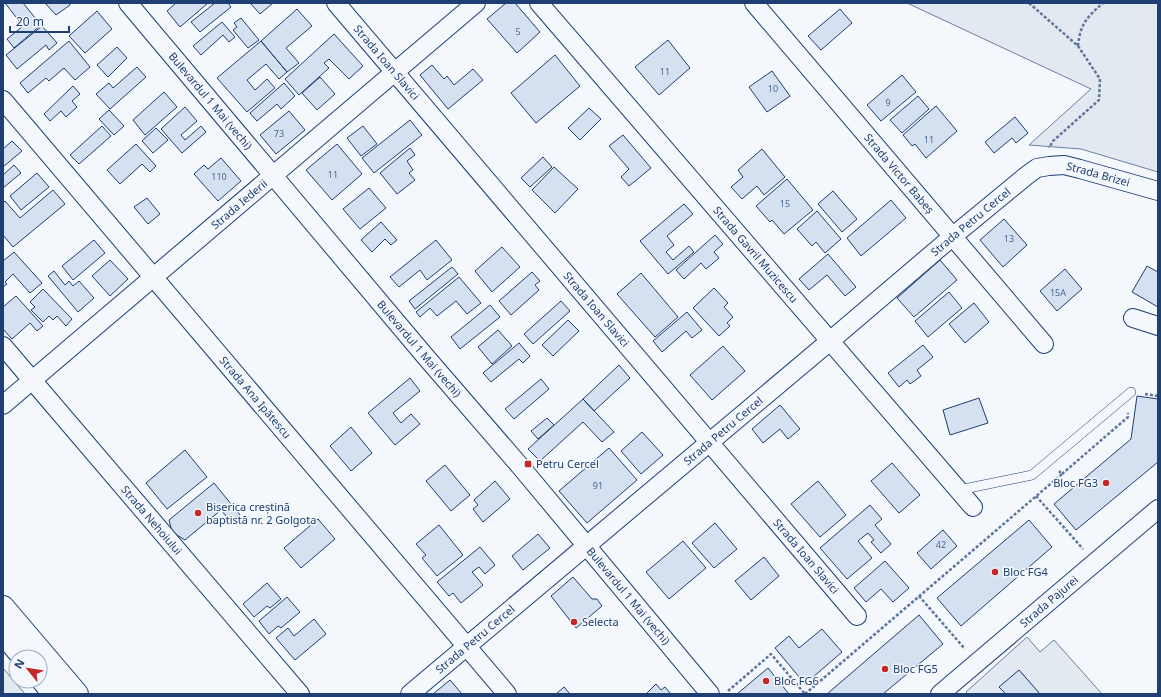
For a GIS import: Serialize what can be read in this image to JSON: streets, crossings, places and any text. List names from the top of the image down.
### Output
{
  "streets": {
    "street": [
      "Strada Ioan Slavici",
      "Bulevardul 1 Mai (vechi)",
      "Strada Victor Babeș",
      "Strada Brizei",
      "Strada Iederii",
      "Strada Petru Cercel",
      "Strada Gavril Muzicescu",
      "Strada Ana Ipătescu",
      "Strada Nehoiului",
      "Strada Pajurei"
    ]
  },
  "crossings": [
    ["Strada Ioan Slavici", "Strada Iederii"],
    ["Strada Ioan Slavici", "Strada Petru Cercel"],
    ["Bulevardul 1 Mai (vechi)", "Strada Iederii"],
    ["Bulevardul 1 Mai (vechi)", "Strada Petru Cercel"],
    ["Strada Victor Babeș", "Strada Petru Cercel"],
    ["Strada Brizei", "Strada Petru Cercel"],
    ["Strada Iederii", "Strada Ana Ipătescu"],
    ["Strada Iederii", "Strada Nehoiului"],
    ["Strada Petru Cercel", "Strada Gavril Muzicescu"],
    ["Strada Petru Cercel", "Strada Ana Ipătescu"]
  ],
  "places": {
    "transit": ["Petru Cercel"],
    "other": [
      "Bloc FG3",
      "Biserica creștină baptistă nr. 2 Golgota",
      "Bloc FG4",
      "Selecta",
      "Bloc FG5",
      "Bloc FG6"
    ]
  },
  "house_numbers": [
    "5",
    "11",
    "10",
    "9",
    "73",
    "11",
    "11",
    "110",
    "15",
    "13",
    "15A",
    "91",
    "42"
  ],
  "scale_bar": "20 m",
  "north": "top left"
}
